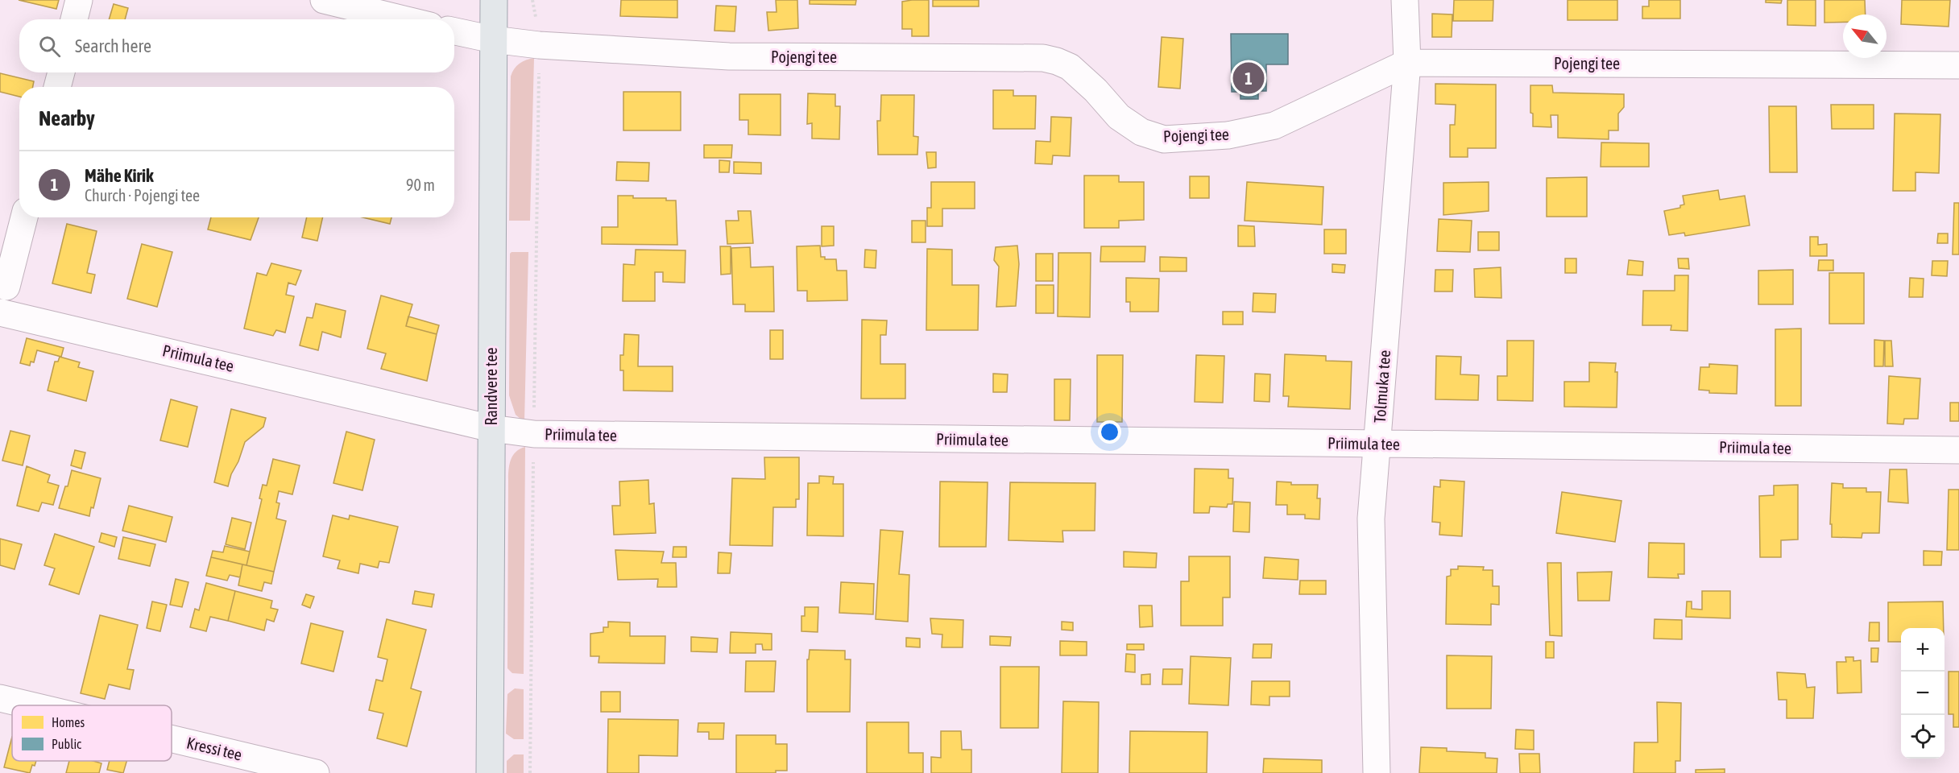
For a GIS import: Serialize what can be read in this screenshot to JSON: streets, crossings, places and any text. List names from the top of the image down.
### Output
{
  "streets": {
    "main road": ["Randvere tee"],
    "street": [
      "Pojengi tee",
      "Priimula tee",
      "Tolmuka tee",
      "Kressi tee"
    ]
  },
  "crossings": [
    ["Pojengi tee", "Randvere tee"],
    ["Pojengi tee", "Tolmuka tee"],
    ["Priimula tee", "Randvere tee"],
    ["Priimula tee", "Tolmuka tee"]
  ],
  "legend": ["Homes", "Public"],
  "north": "top left",
  "page": {
    "search": "Search here",
    "pins": "1",
    "heading": "Nearby",
    "list": [
      {
        "mark": "1",
        "name": "Mähe Kirik",
        "note": "Church · Pojengi tee",
        "value": "90 m"
      }
    ],
    "map_buttons": ["+", "−"]
  }
}
